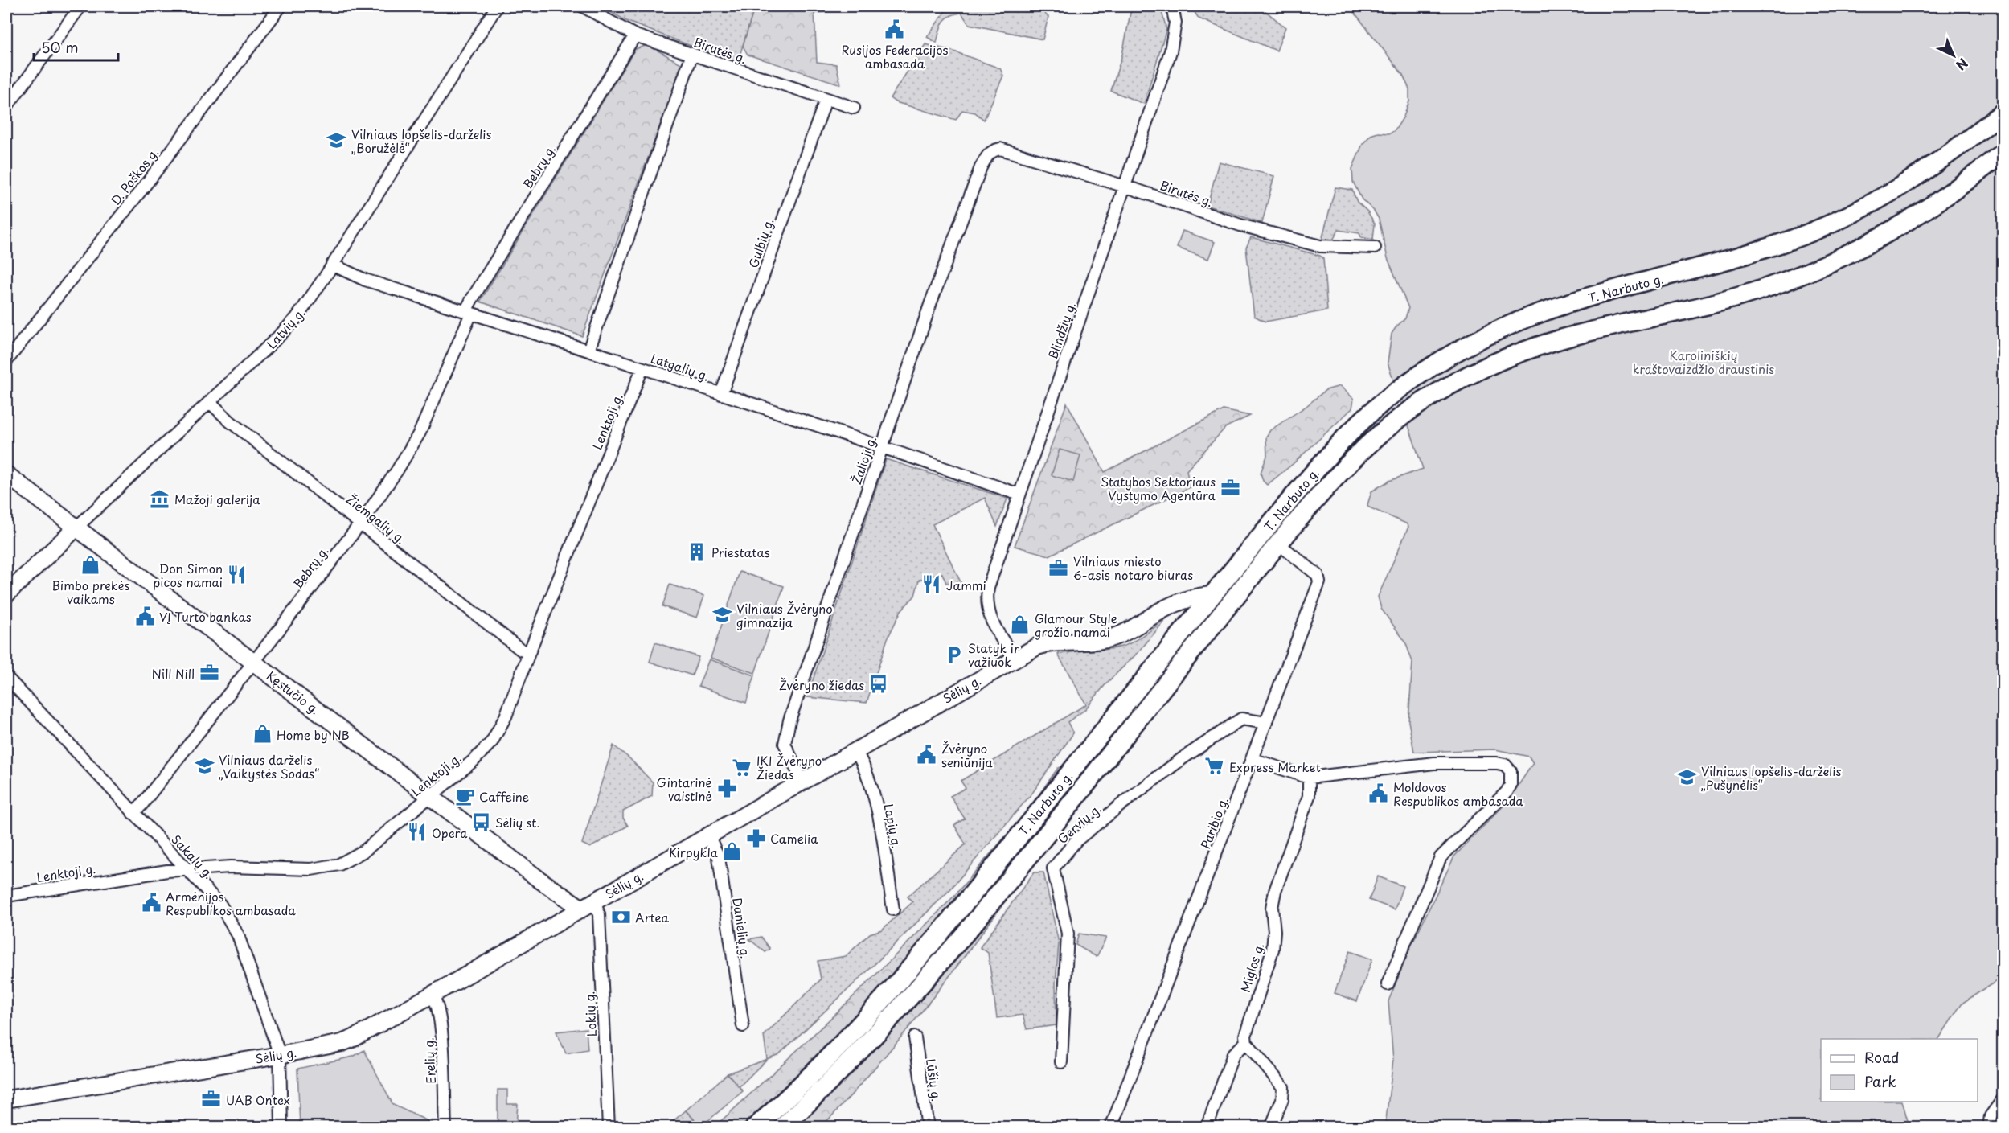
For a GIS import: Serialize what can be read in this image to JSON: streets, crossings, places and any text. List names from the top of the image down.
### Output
{
  "streets": {
    "main road": [
      "T. Narbuto g.",
      "Latvių g.",
      "Sėlių g.",
      "Kęstučio g."
    ],
    "street": [
      "Birutės g.",
      "Bebrų g.",
      "D. Poškos g.",
      "Gulbių g.",
      "Blindžių g.",
      "Latgalių g.",
      "Lenktoji g.",
      "Žalioji g.",
      "Žiemgalių g.",
      "Paribio g.",
      "Gervių g.",
      "Lapių g.",
      "Sakalų g.",
      "Danielių g.",
      "Miglos g.",
      "Lokių g.",
      "Erelių g.",
      "Lūšių g."
    ]
  },
  "crossings": [
    ["Birutės g.", "Bebrų g."],
    ["Birutės g.", "Gulbių g."],
    ["Birutės g.", "Blindžių g."],
    ["Birutės g.", "Žalioji g."],
    ["Bebrų g.", "Latgalių g."],
    ["Bebrų g.", "Žiemgalių g."],
    ["Bebrų g.", "Kęstučio g."],
    ["Bebrų g.", "Sakalų g."],
    ["Gulbių g.", "Latgalių g."],
    ["T. Narbuto g.", "Sėlių g."],
    ["T. Narbuto g.", "Paribio g."],
    ["Latvių g.", "Latgalių g."],
    ["Latvių g.", "Žiemgalių g."],
    ["Latvių g.", "Kęstučio g."],
    ["Blindžių g.", "Latgalių g."],
    ["Blindžių g.", "Sėlių g."],
    ["Latgalių g.", "Lenktoji g."],
    ["Latgalių g.", "Žalioji g."],
    ["Lenktoji g.", "Žiemgalių g."],
    ["Lenktoji g.", "Kęstučio g."],
    ["Lenktoji g.", "Sakalų g."],
    ["Žalioji g.", "Sėlių g."],
    ["Sėlių g.", "Kęstučio g."],
    ["Sėlių g.", "Lapių g."],
    ["Sėlių g.", "Sakalų g."],
    ["Sėlių g.", "Danielių g."],
    ["Sėlių g.", "Lokių g."],
    ["Sėlių g.", "Erelių g."],
    ["Kęstučio g.", "Lokių g."],
    ["Paribio g.", "Gervių g."]
  ],
  "parks": ["Karoliniškių kraštovaizdžio draustinis"],
  "places": {
    "public building": [
      "Rusijos Federacijos ambasada",
      "VĮ Turto bankas",
      "Žvėryno seniūnija",
      "Moldovos Respublikos ambasada",
      "Armėnijos Respublikos ambasada"
    ],
    "school or university": [
      "Vilniaus lopšelis-darželis „Boružėlė“",
      "Vilniaus Žvėryno gimnazija",
      "Vilniaus darželis „Vaikystės Sodas“",
      "Vilniaus lopšelis-darželis „Pušynėlis“"
    ],
    "office": [
      "Statybos Sektoriaus Vystymo Agentūra",
      "Vilniaus miesto 6-asis notaro biuras",
      "Nill Nill",
      "UAB Ontex"
    ],
    "museum": ["Mažoji galerija"],
    "building": ["Priestatas"],
    "shop": [
      "Bimbo prekės vaikams",
      "Glamour Style grožio namai",
      "Home by NB",
      "Kirpykla"
    ],
    "restaurant": ["Don Simon picos namai", "Jammi", "Opera"],
    "parking": ["Statyk ir važiuok"],
    "bus stop": ["Žvėryno žiedas", "Sėlių st."],
    "supermarket": ["Express Market", "IKI Žvėryno Žiedas"],
    "pharmacy": ["Gintarinė vaistinė", "Camelia"],
    "cafe": ["Caffeine"],
    "bank": ["Artea"]
  },
  "legend": ["Road", "Park"],
  "scale_bar": "50 m",
  "north": "bottom right"
}
